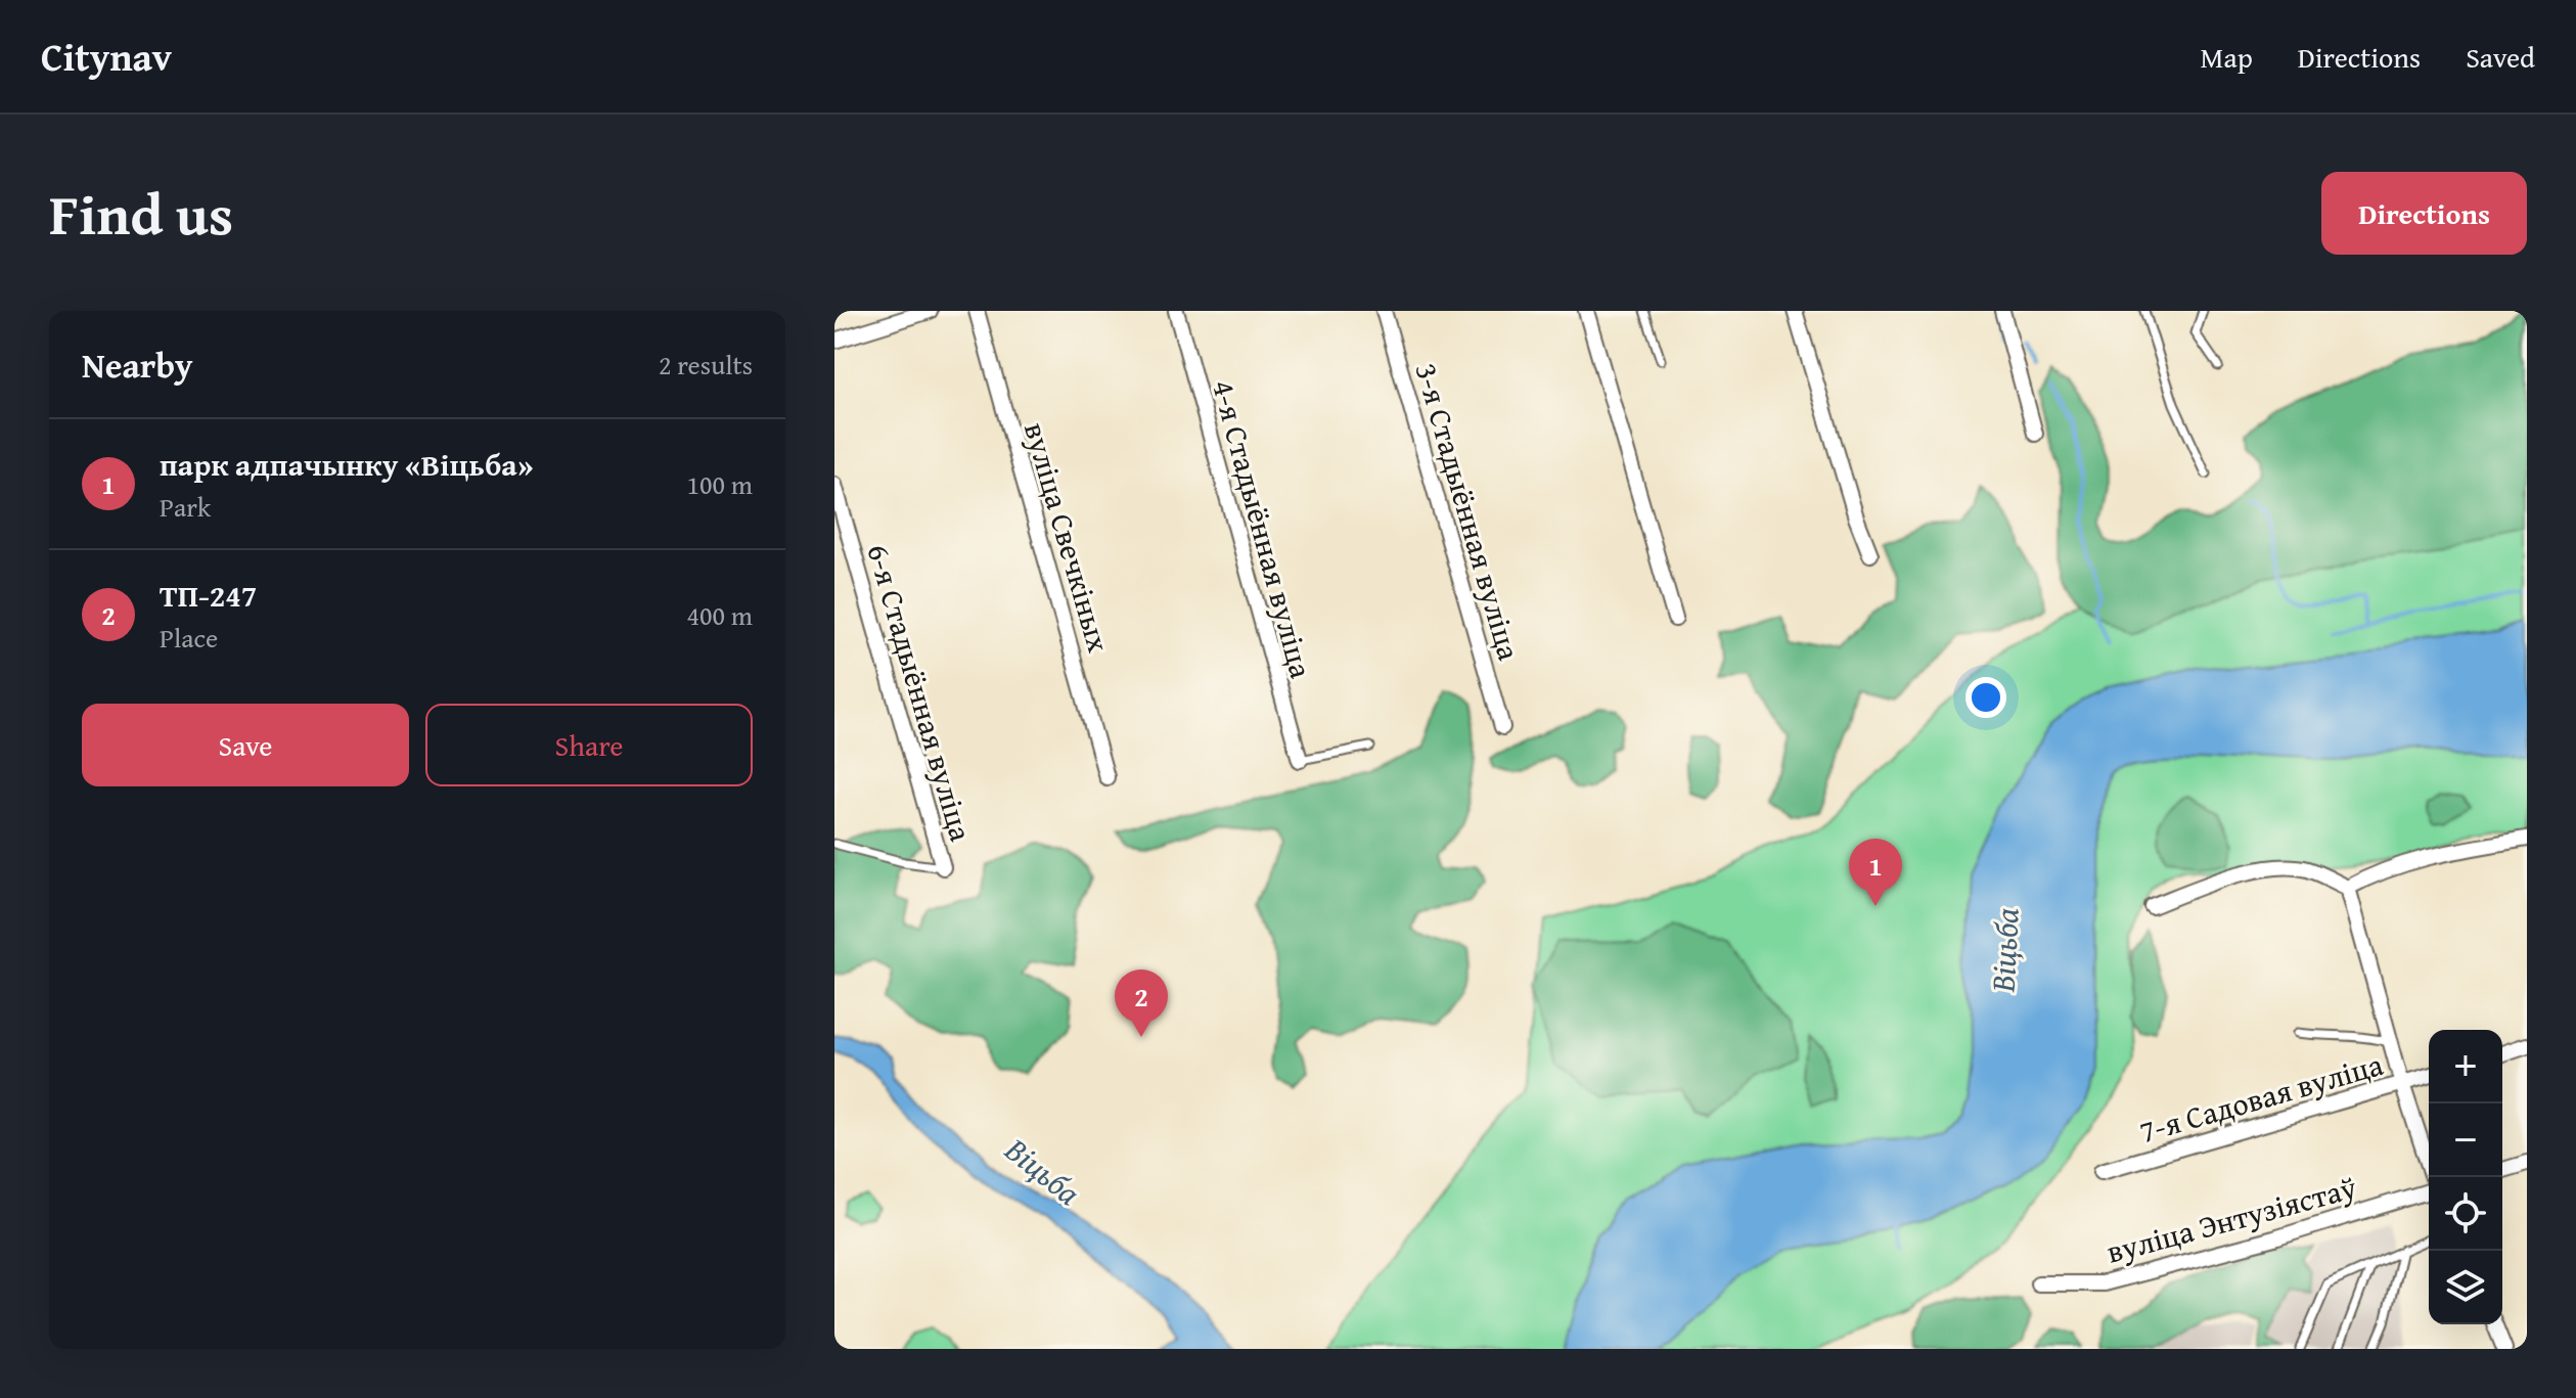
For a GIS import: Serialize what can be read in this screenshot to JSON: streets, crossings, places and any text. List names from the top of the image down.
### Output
{
  "streets": {
    "street": [
      "3-я Стадыённая вуліца",
      "4-я Стадыённая вуліца",
      "вуліца Свечкіных",
      "6-я Стадыённая вуліца",
      "7-я Садовая вуліца",
      "вуліца Энтузіястаў"
    ]
  },
  "water": ["Віцьба"],
  "page": {
    "header": "Citynav",
    "nav": ["Map", "Directions", "Saved"],
    "title": "Find us",
    "buttons": [
      "Directions",
      ["Save", "Share"]
    ],
    "heading": ["Nearby", "2 results"],
    "list": [
      {
        "mark": "1",
        "name": "парк адпачынку «Віцьба»",
        "note": "Park",
        "value": "100 m"
      },
      {
        "mark": "2",
        "name": "ТП-247",
        "note": "Place",
        "value": "400 m"
      }
    ],
    "pins": ["1", "2"],
    "map_buttons": ["+", "−"]
  }
}
